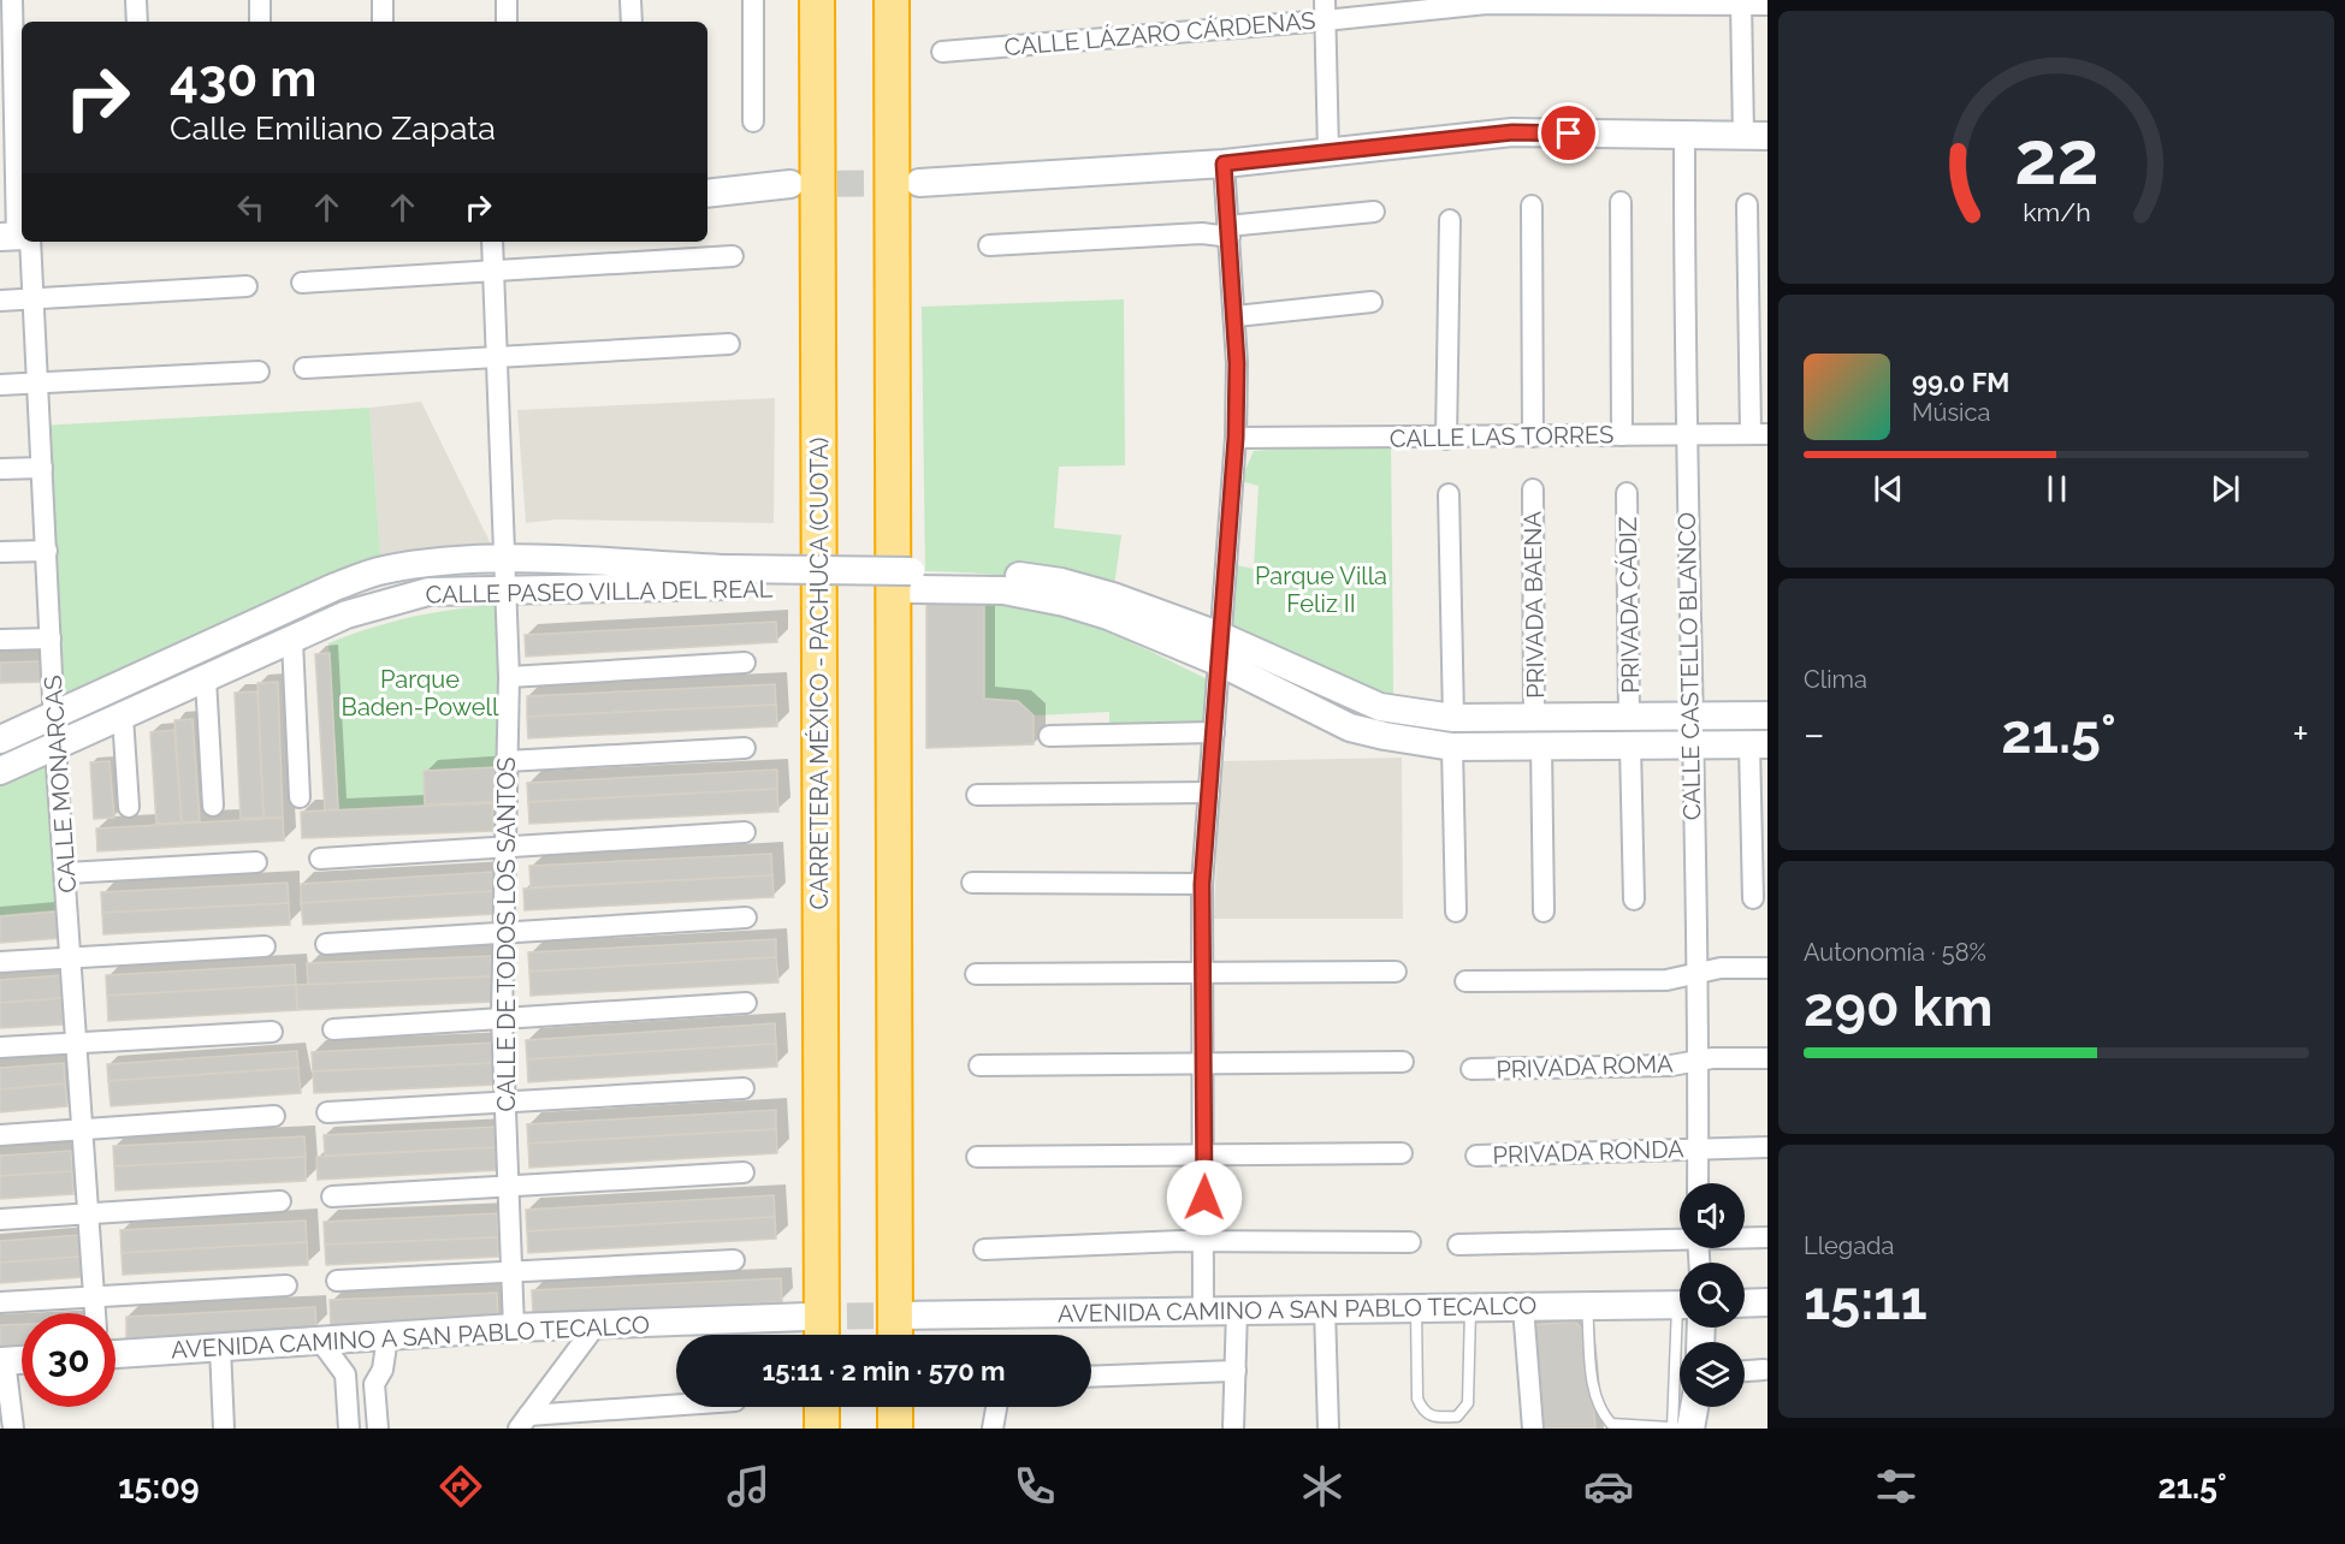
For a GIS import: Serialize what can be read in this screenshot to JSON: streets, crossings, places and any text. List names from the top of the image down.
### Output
{
  "streets": {
    "highway": ["CARRETERA MÉXICO - PACHUCA (CUOTA)"],
    "street": [
      "CALLE LÁZARO CÁRDENAS",
      "CALLE LAS TORRES",
      "CALLE PASEO VILLA DEL REAL",
      "PRIVADA BAENA",
      "PRIVADA CÁDIZ",
      "CALLE CASTELLO BLANCO",
      "CALLE MONARCAS",
      "CALLE DE TODOS LOS SANTOS",
      "PRIVADA ROMA",
      "PRIVADA RONDA",
      "AVENIDA CAMINO A SAN PABLO TECALCO"
    ]
  },
  "crossings": [
    ["CALLE LAS TORRES", "CALLE CASTELLO BLANCO"],
    ["CALLE PASEO VILLA DEL REAL", "PRIVADA BAENA"],
    ["CALLE PASEO VILLA DEL REAL", "PRIVADA CÁDIZ"],
    ["CALLE PASEO VILLA DEL REAL", "CALLE CASTELLO BLANCO"],
    ["CALLE PASEO VILLA DEL REAL", "CALLE MONARCAS"],
    ["CALLE PASEO VILLA DEL REAL", "CALLE DE TODOS LOS SANTOS"],
    ["CALLE CASTELLO BLANCO", "PRIVADA ROMA"],
    ["CALLE CASTELLO BLANCO", "PRIVADA RONDA"],
    ["CALLE DE TODOS LOS SANTOS", "AVENIDA CAMINO A SAN PABLO TECALCO"]
  ],
  "parks": ["Parque Villa Feliz II", "Parque Baden-Powell"],
  "page": {
    "turn": ["430 m", "Calle Emiliano Zapata"],
    "song": ["99.0 FM", "Música"],
    "tile": [
      "Clima",
      ["Autonomía · 58%", "290 km"],
      ["Llegada", "15:11"]
    ],
    "heat": ["−", "21.5°", "+"],
    "limit": "30",
    "trip": "15:11 · 2 min · 570 m",
    "tabs": ["15:09", "21.5°"],
    "gauge": ["22", "km/h"]
  }
}
